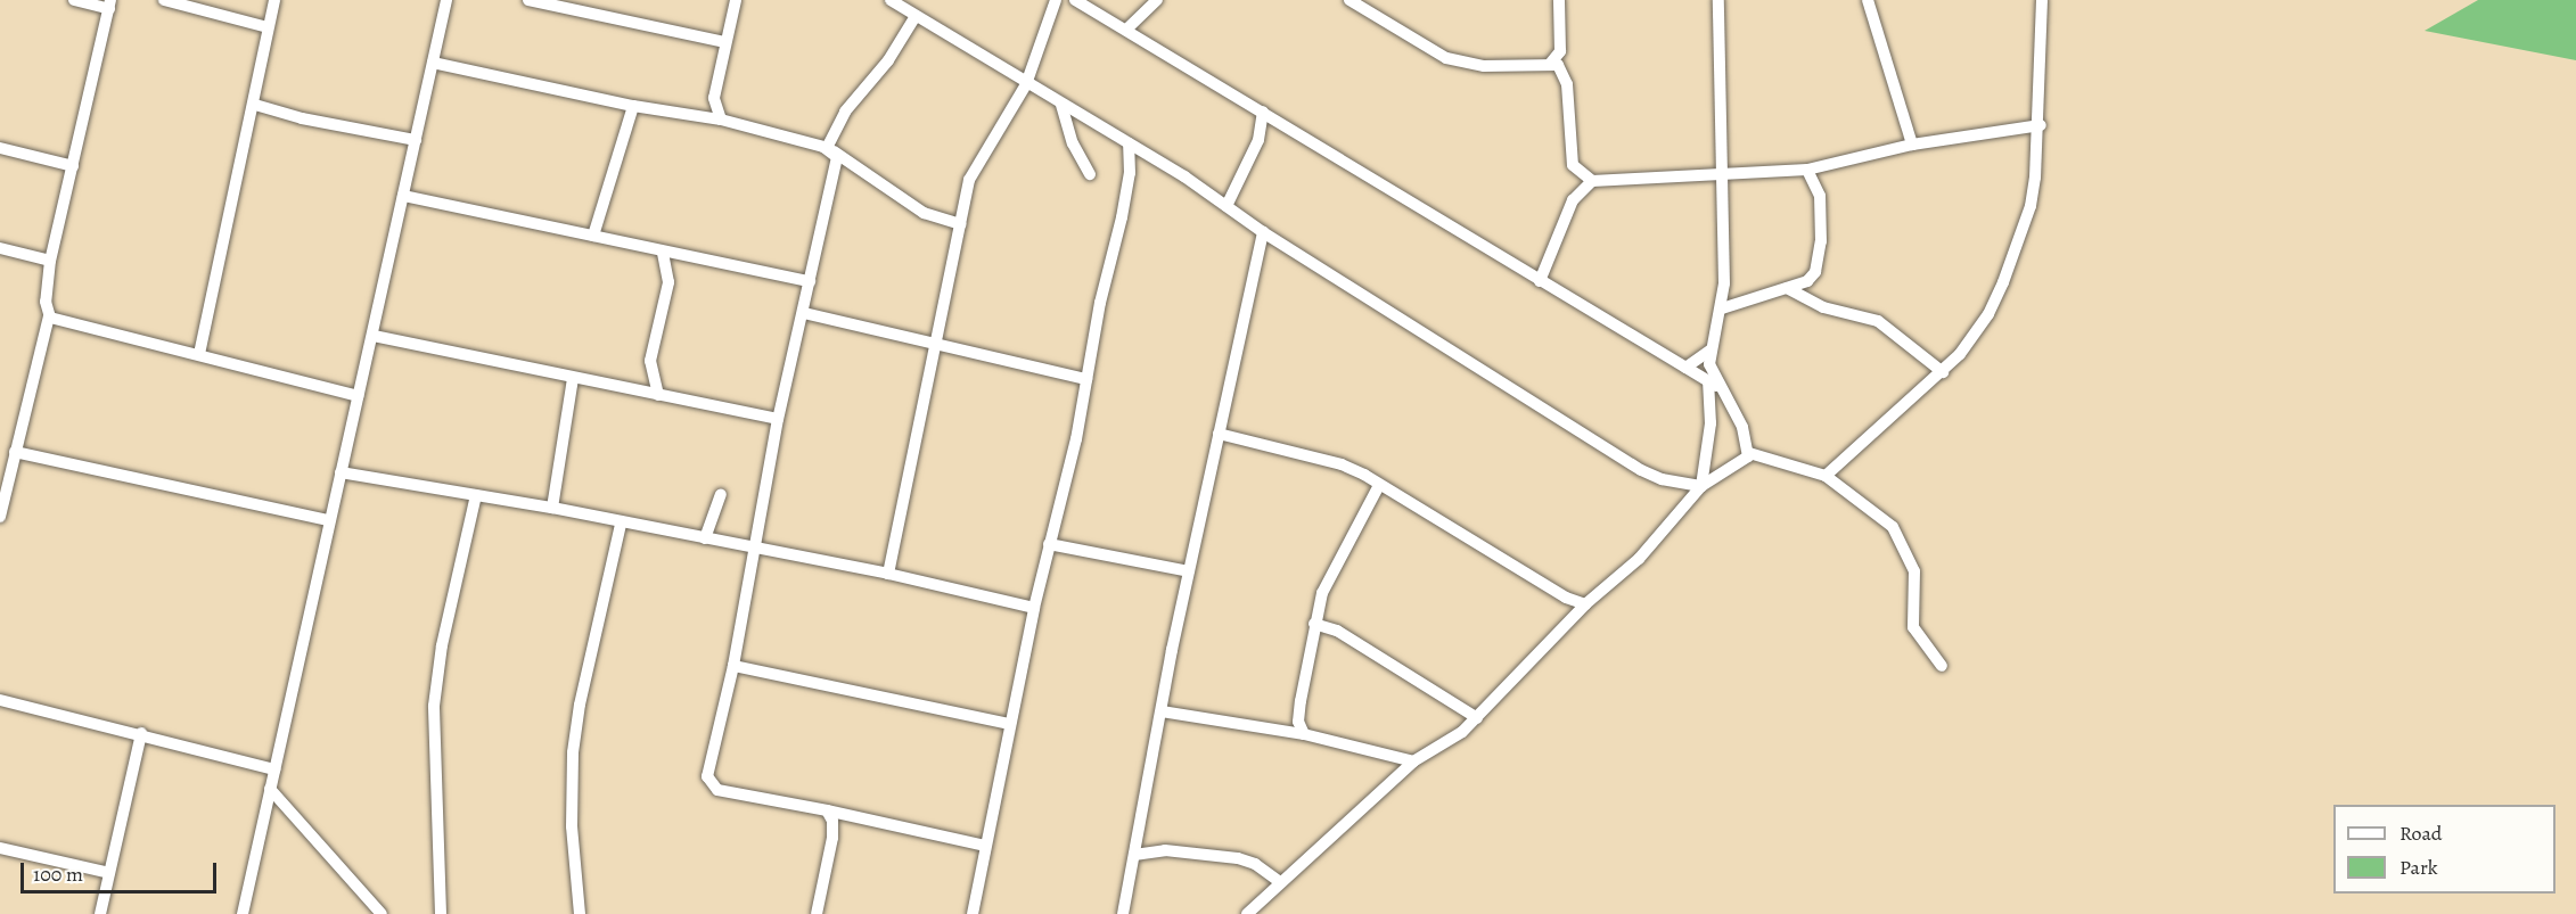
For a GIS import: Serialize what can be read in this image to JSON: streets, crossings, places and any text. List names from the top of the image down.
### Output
{
  "legend": ["Road", "Park"],
  "scale_bar": "100 m"
}
